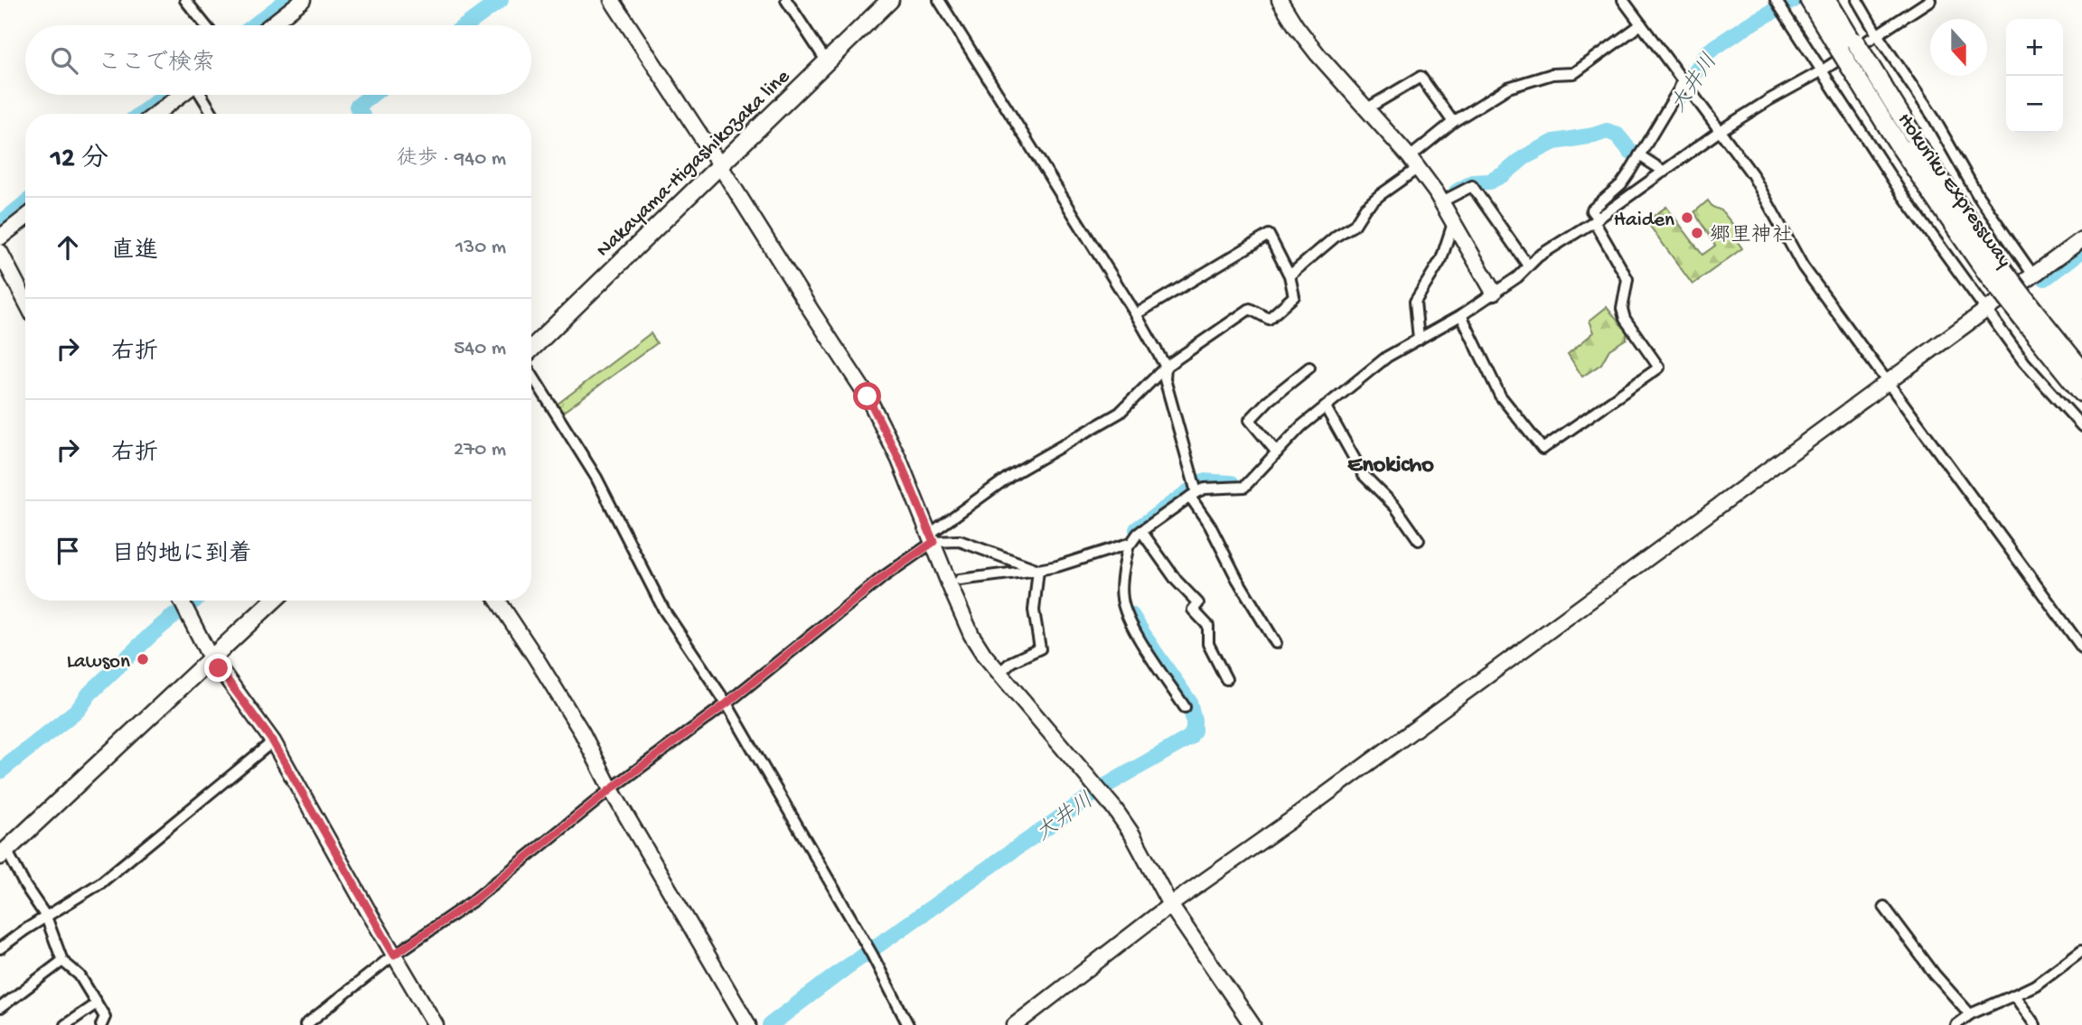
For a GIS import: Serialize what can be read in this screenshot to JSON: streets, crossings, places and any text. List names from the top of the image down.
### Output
{
  "streets": {
    "highway": ["Hokuriku Expressway"],
    "main road": ["Nakayama-Higashikozaka line"]
  },
  "districts": ["Enokicho"],
  "water": ["大井川"],
  "places": ["Haiden", "郷里神社", "Lawson"],
  "north": "bottom",
  "page": {
    "map_buttons": ["+", "−"],
    "search": "ここで検索",
    "heading": ["12 分", "徒歩 · 940 m"],
    "list": [
      ["直進", "130 m"],
      ["右折", "540 m"],
      ["右折", "270 m"],
      "目的地に到着"
    ]
  }
}
